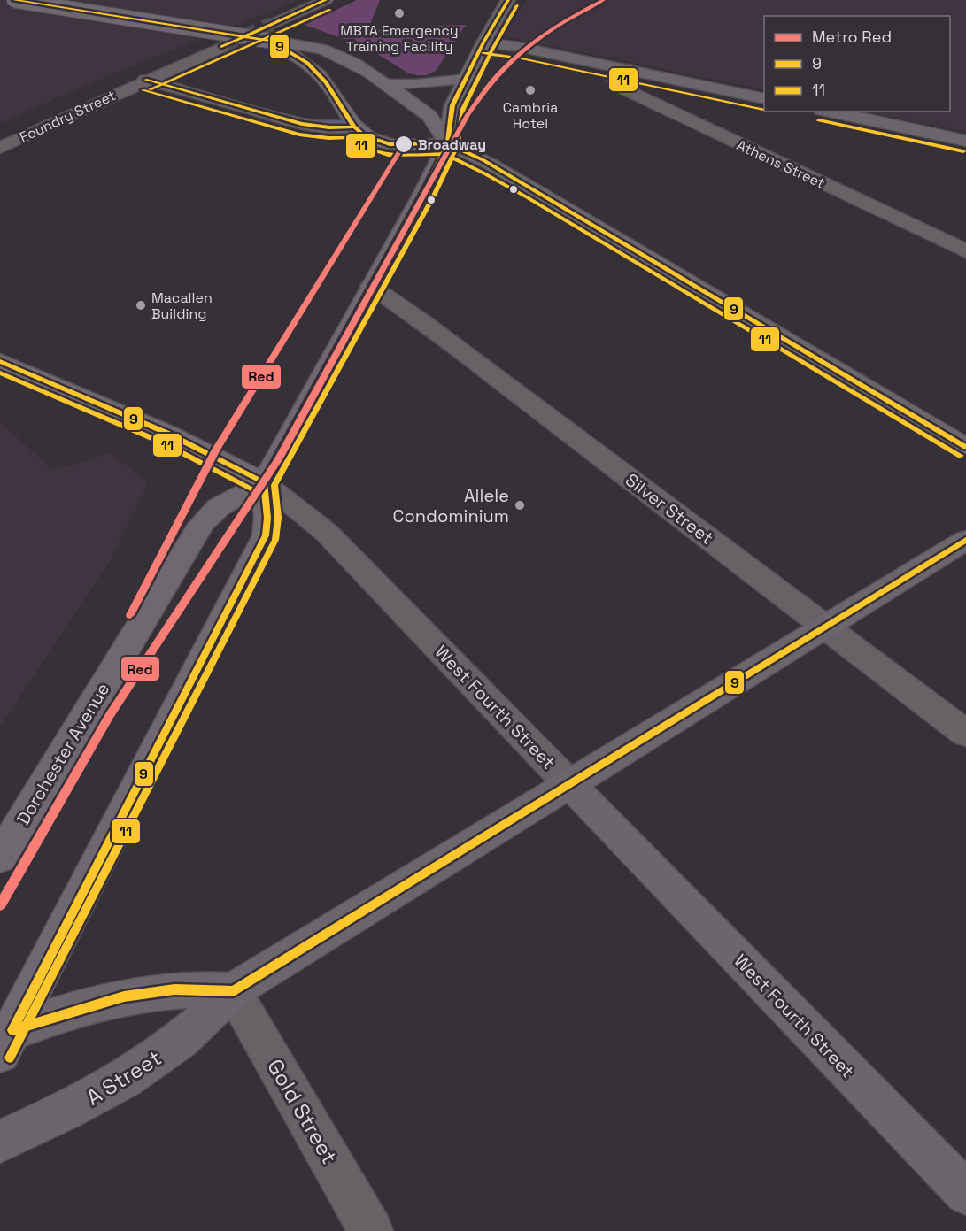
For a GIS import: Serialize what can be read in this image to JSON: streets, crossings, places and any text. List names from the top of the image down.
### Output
{
  "streets": {
    "main road": ["West Fourth Street", "Dorchester Avenue", "A Street"],
    "street": [
      "Foundry Street",
      "Athens Street",
      "Silver Street",
      "Gold Street"
    ]
  },
  "crossings": [
    ["Silver Street", "A Street"],
    ["West Fourth Street", "Dorchester Avenue"],
    ["West Fourth Street", "A Street"],
    ["A Street", "Gold Street"]
  ],
  "places": [
    "MBTA Emergency Training Facility",
    "Cambria Hotel",
    "Broadway",
    "Macallen Building",
    "Allele Condominium"
  ],
  "lines": ["metro line Red", "transit line 9", "transit line 11"],
  "legend": ["Metro Red", "9", "11"]
}
